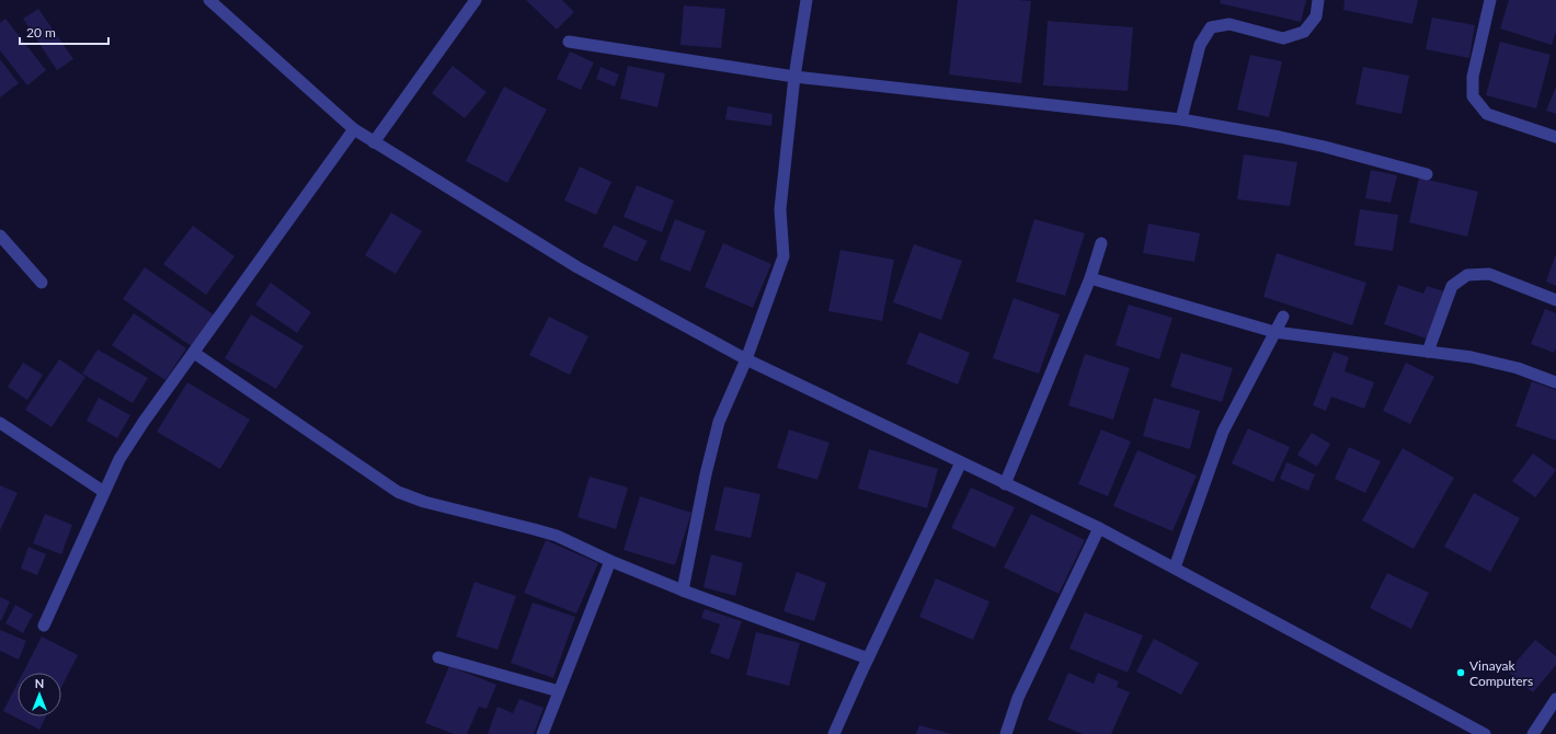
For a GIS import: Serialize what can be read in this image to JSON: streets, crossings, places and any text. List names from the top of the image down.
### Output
{
  "places": ["Vinayak Computers"],
  "scale_bar": "20 m",
  "north": "top"
}
